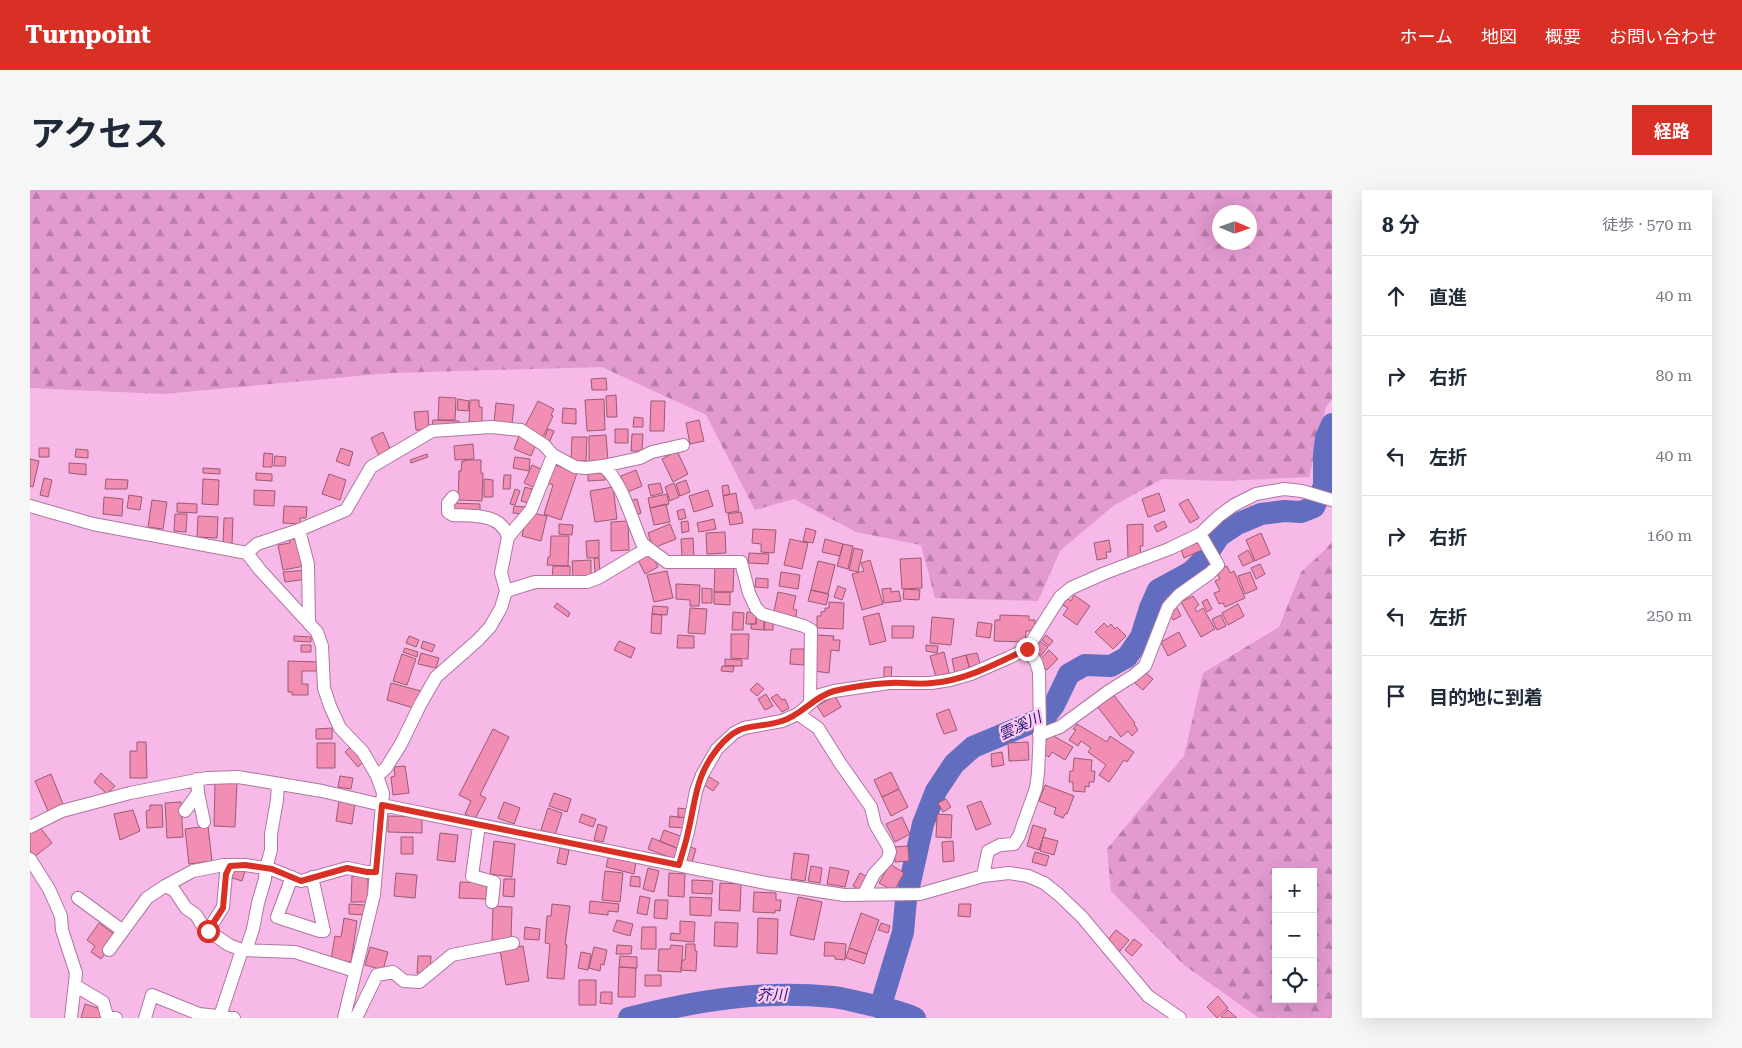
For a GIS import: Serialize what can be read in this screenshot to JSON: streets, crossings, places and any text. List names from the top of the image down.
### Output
{
  "water": ["雲溪川", "芥川"],
  "north": "right",
  "page": {
    "header": "Turnpoint",
    "nav": [
      "ホーム",
      "地図",
      "概要",
      "お問い合わせ"
    ],
    "title": "アクセス",
    "buttons": "経路",
    "heading": ["8 分", "徒歩 · 570 m"],
    "list": [
      ["直進", "40 m"],
      ["右折", "80 m"],
      ["左折", "40 m"],
      ["右折", "160 m"],
      ["左折", "250 m"],
      "目的地に到着"
    ],
    "map_buttons": ["+", "−"]
  }
}
